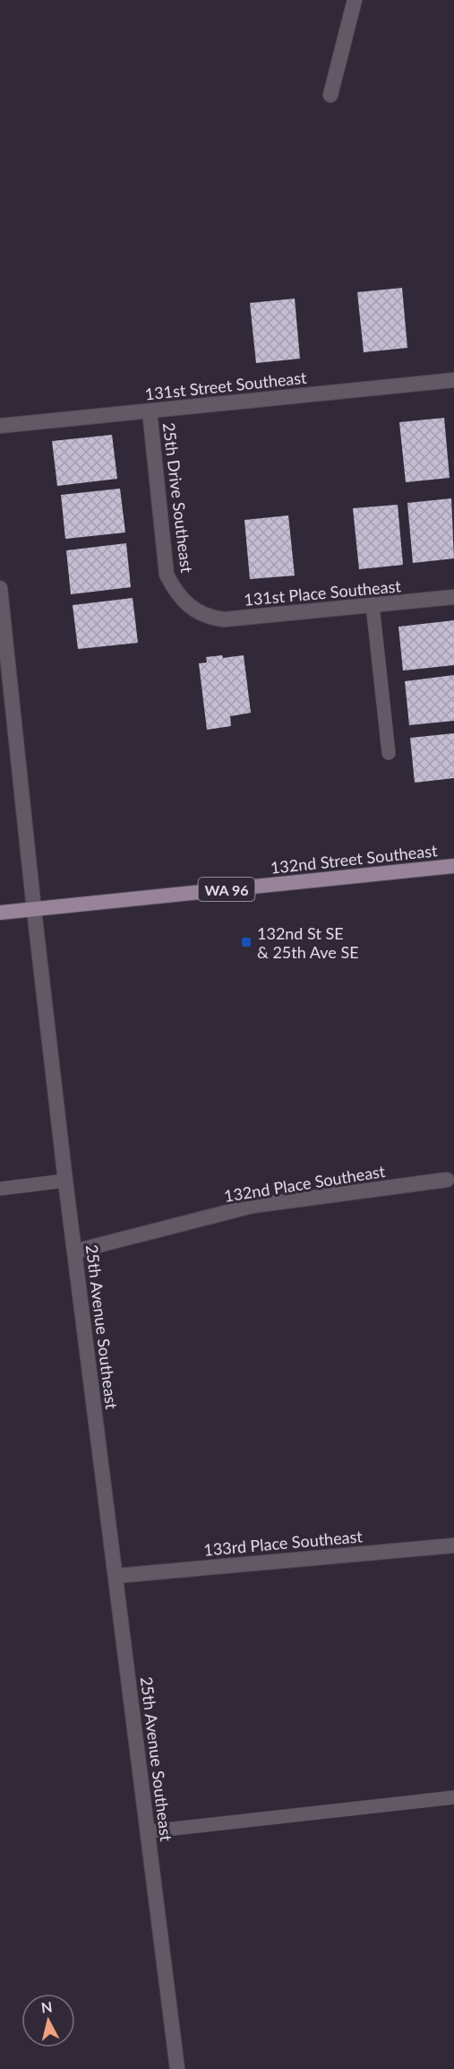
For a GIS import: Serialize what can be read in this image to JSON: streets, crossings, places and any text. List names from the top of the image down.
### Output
{
  "streets": {
    "main road": ["132nd Street Southeast", "WA 96"],
    "street": [
      "131st Street Southeast",
      "25th Drive Southeast",
      "131st Place Southeast",
      "132nd Place Southeast",
      "25th Avenue Southeast",
      "133rd Place Southeast"
    ]
  },
  "crossings": [
    ["131st Street Southeast", "25th Drive Southeast"],
    ["25th Drive Southeast", "131st Place Southeast"],
    ["132nd Street Southeast", "25th Avenue Southeast"],
    ["132nd Place Southeast", "25th Avenue Southeast"],
    ["25th Avenue Southeast", "133rd Place Southeast"]
  ],
  "places": {
    "transit": ["132nd St SE & 25th Ave SE"]
  },
  "north": "top"
}
